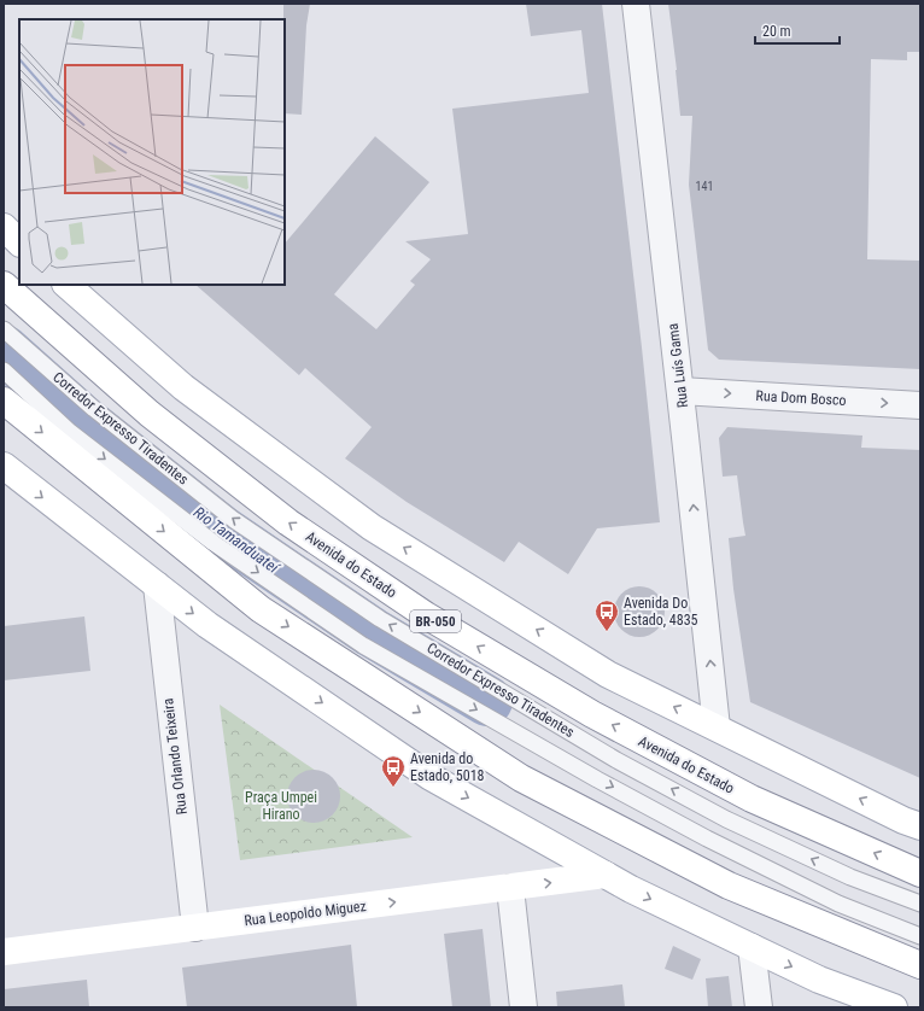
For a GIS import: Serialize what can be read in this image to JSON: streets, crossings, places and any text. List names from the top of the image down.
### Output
{
  "streets": {
    "main road": ["Avenida do Estado", "BR-050", "Rua Leopoldo Miguez"],
    "street": ["Rua Luís Gama", "Rua Dom Bosco", "Rua Orlando Teixeira"],
    "lane": ["Corredor Expresso Tiradentes"]
  },
  "crossings": [
    ["Rua Luís Gama", "Rua Dom Bosco"],
    ["Rua Orlando Teixeira", "Rua Leopoldo Miguez"]
  ],
  "one_way": ["Rua Luís Gama", "Rua Dom Bosco", "Rua Leopoldo Miguez"],
  "water": ["Rio Tamanduateí"],
  "parks": ["Praça Umpei Hirano"],
  "places": {
    "bus stop": ["Avenida Do Estado, 4835", "Avenida do Estado, 5018"]
  },
  "house_numbers": ["141"],
  "scale_bar": "20 m"
}
